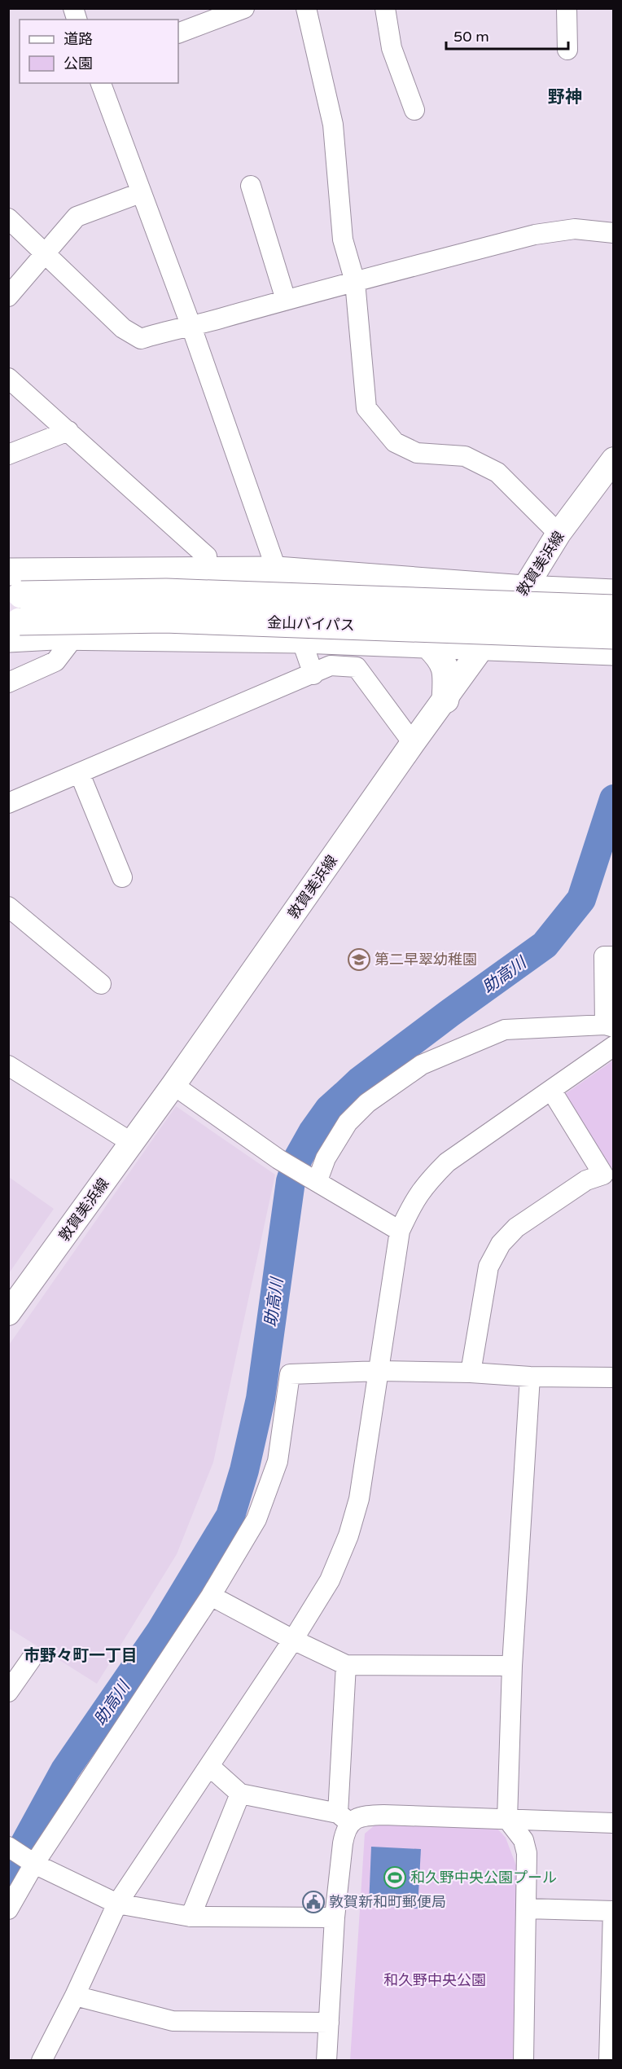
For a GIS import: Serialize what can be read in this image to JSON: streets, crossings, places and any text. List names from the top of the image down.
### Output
{
  "streets": {
    "highway": ["金山バイパス"],
    "main road": ["敦賀美浜線"]
  },
  "districts": ["野神", "市野々町一丁目"],
  "water": ["助高川"],
  "parks": ["和久野中央公園"],
  "places": {
    "school or university": ["第二早翠幼稚園"],
    "sports": ["和久野中央公園プール"],
    "public building": ["敦賀新和町郵便局"]
  },
  "legend": ["道路", "公園"],
  "scale_bar": "50 m"
}
